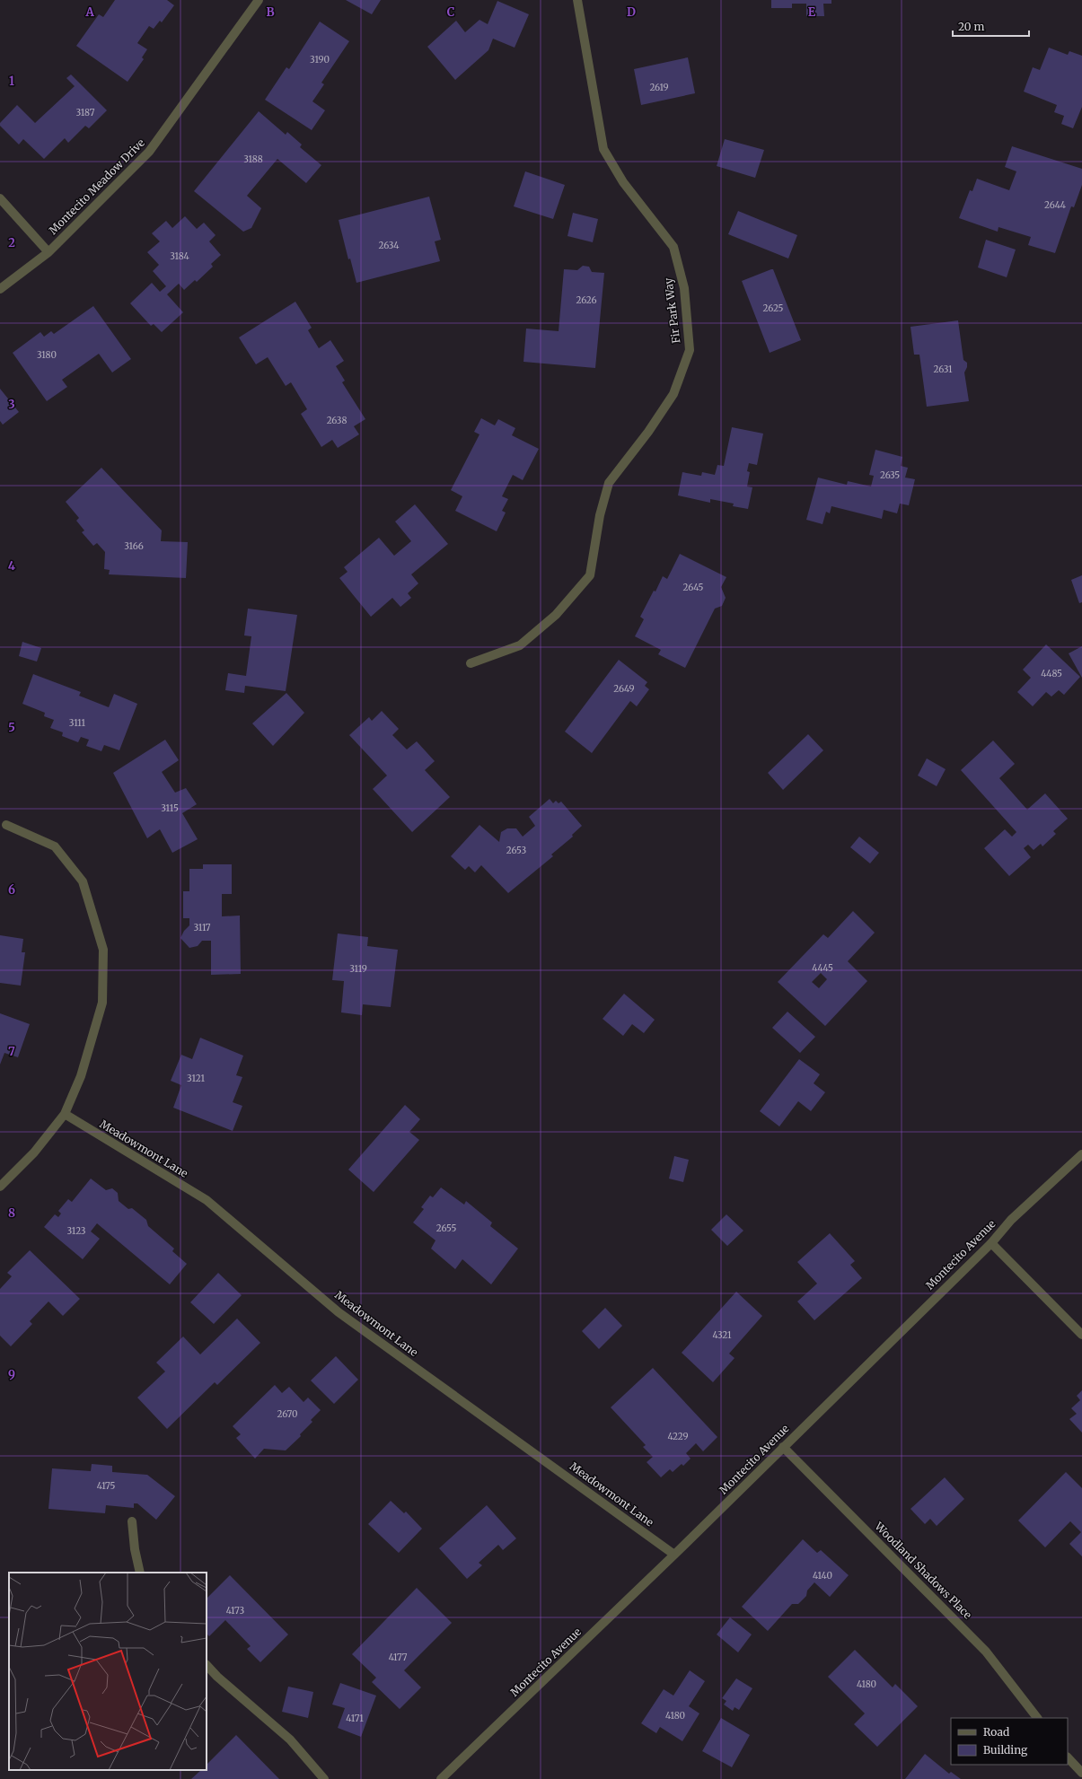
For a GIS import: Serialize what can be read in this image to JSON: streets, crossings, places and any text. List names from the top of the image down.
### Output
{
  "streets": {
    "street": [
      "Montecito Meadow Drive",
      "Fir Park Way",
      "Meadowmont Lane",
      "Montecito Avenue",
      "Woodland Shadows Place"
    ]
  },
  "crossings": [
    ["Meadowmont Lane", "Montecito Avenue"],
    ["Montecito Avenue", "Woodland Shadows Place"]
  ],
  "house_numbers": [
    "3190",
    "2619",
    "3187",
    "3188",
    "2644",
    "2634",
    "3184",
    "2626",
    "2625",
    "3180",
    "2631",
    "2638",
    "2635",
    "3166",
    "2645",
    "4485",
    "2649",
    "3111",
    "3115",
    "2653",
    "3117",
    "4445",
    "3119",
    "3121",
    "2655",
    "3123",
    "4321",
    "2670",
    "4229",
    "4175",
    "4140",
    "4173",
    "4177",
    "4180",
    "4180",
    "4171"
  ],
  "legend": ["Road", "Building"],
  "scale_bar": "20 m",
  "grid": {
    "columns": [
      "A",
      "B",
      "C",
      "D",
      "E"
    ],
    "rows": [
      "1",
      "2",
      "3",
      "4",
      "5",
      "6",
      "7",
      "8",
      "9"
    ]
  }
}
